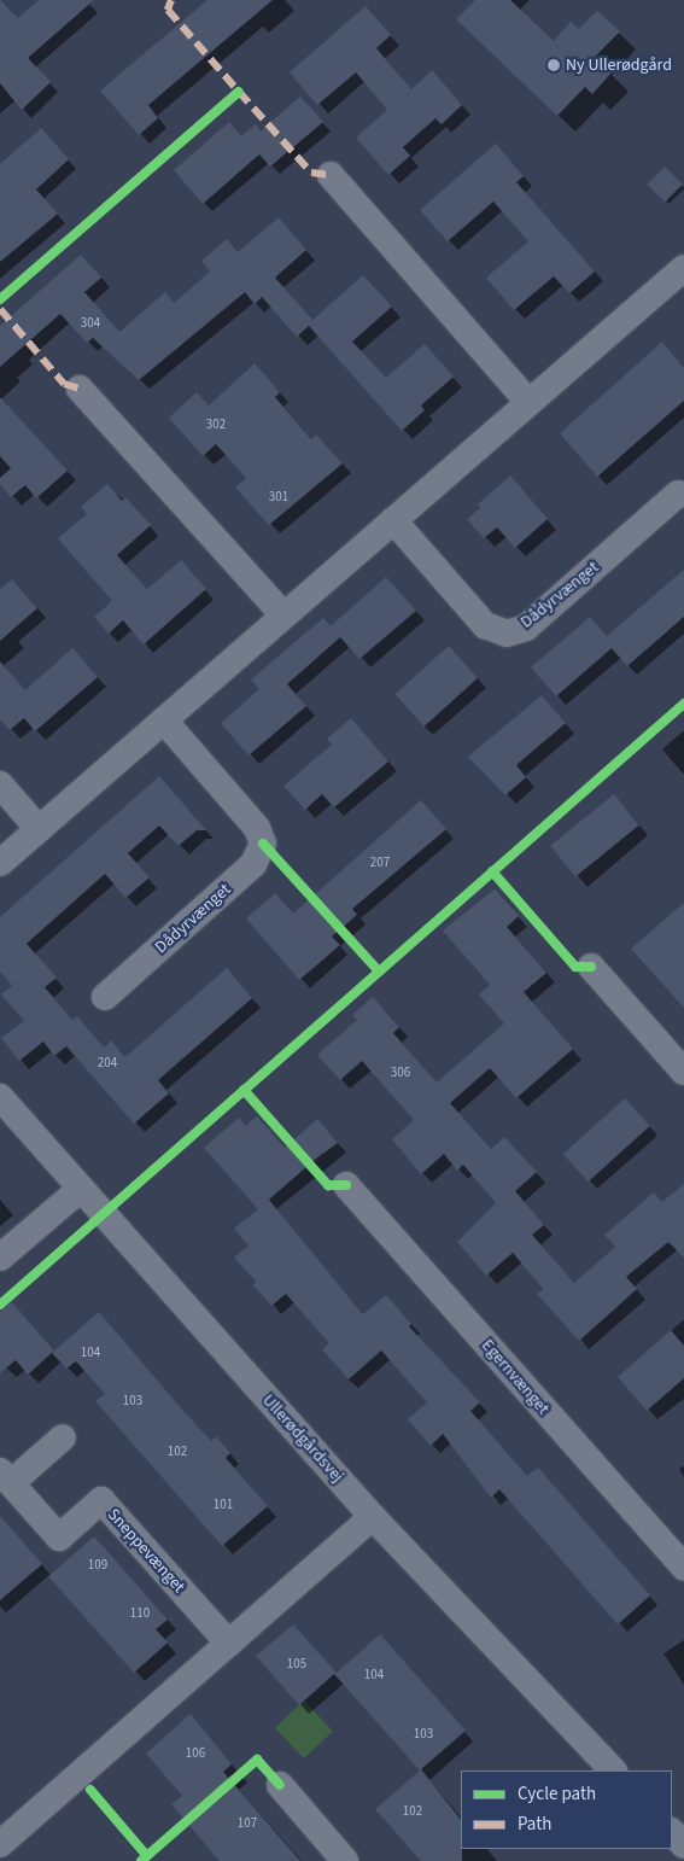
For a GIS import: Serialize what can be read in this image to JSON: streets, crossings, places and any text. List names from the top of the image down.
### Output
{
  "streets": {
    "street": [
      "Dådyrvænget",
      "Egernvænget",
      "Ullerødgårdsvej",
      "Sneppevænget"
    ]
  },
  "places": ["Ny Ullerødgård"],
  "house_numbers": [
    "304",
    "302",
    "301",
    "207",
    "204",
    "306",
    "104",
    "103",
    "102",
    "101",
    "109",
    "110",
    "105",
    "104",
    "103",
    "106",
    "102",
    "107"
  ],
  "legend": ["Cycle path", "Path"]
}
